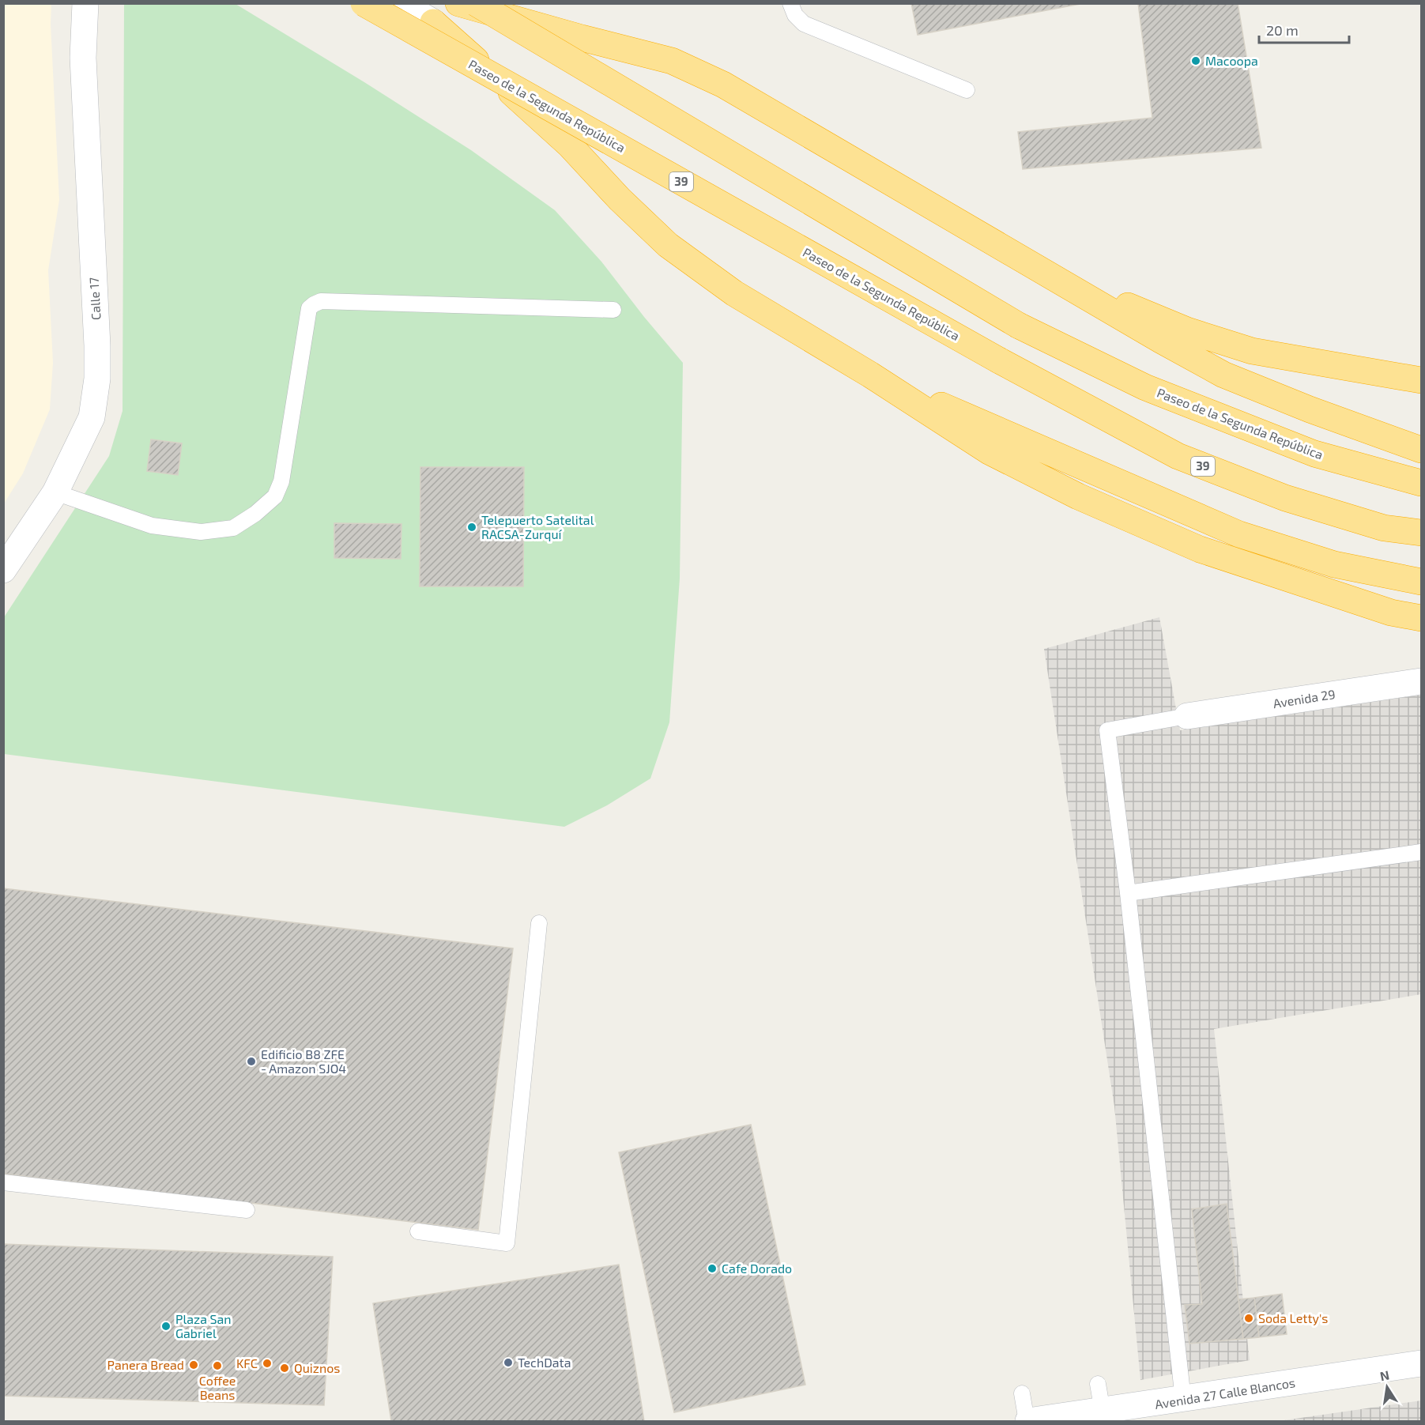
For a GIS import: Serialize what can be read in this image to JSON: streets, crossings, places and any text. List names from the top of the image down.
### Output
{
  "streets": {
    "highway": ["Paseo de la Segunda República", "39"],
    "street": ["Calle 17", "Avenida 29", "Avenida 27 Calle Blancos"]
  },
  "places": [
    "Macoopa",
    "Telepuerto Satelital RACSA-Zurquí",
    "Edificio B8 ZFE - Amazon SJO4",
    "Cafe Dorado",
    "Soda Letty's",
    "Plaza San Gabriel",
    "TechData",
    "KFC",
    "Panera Bread",
    "Coffee Beans",
    "Quiznos"
  ],
  "scale_bar": "20 m",
  "north": "top"
}
